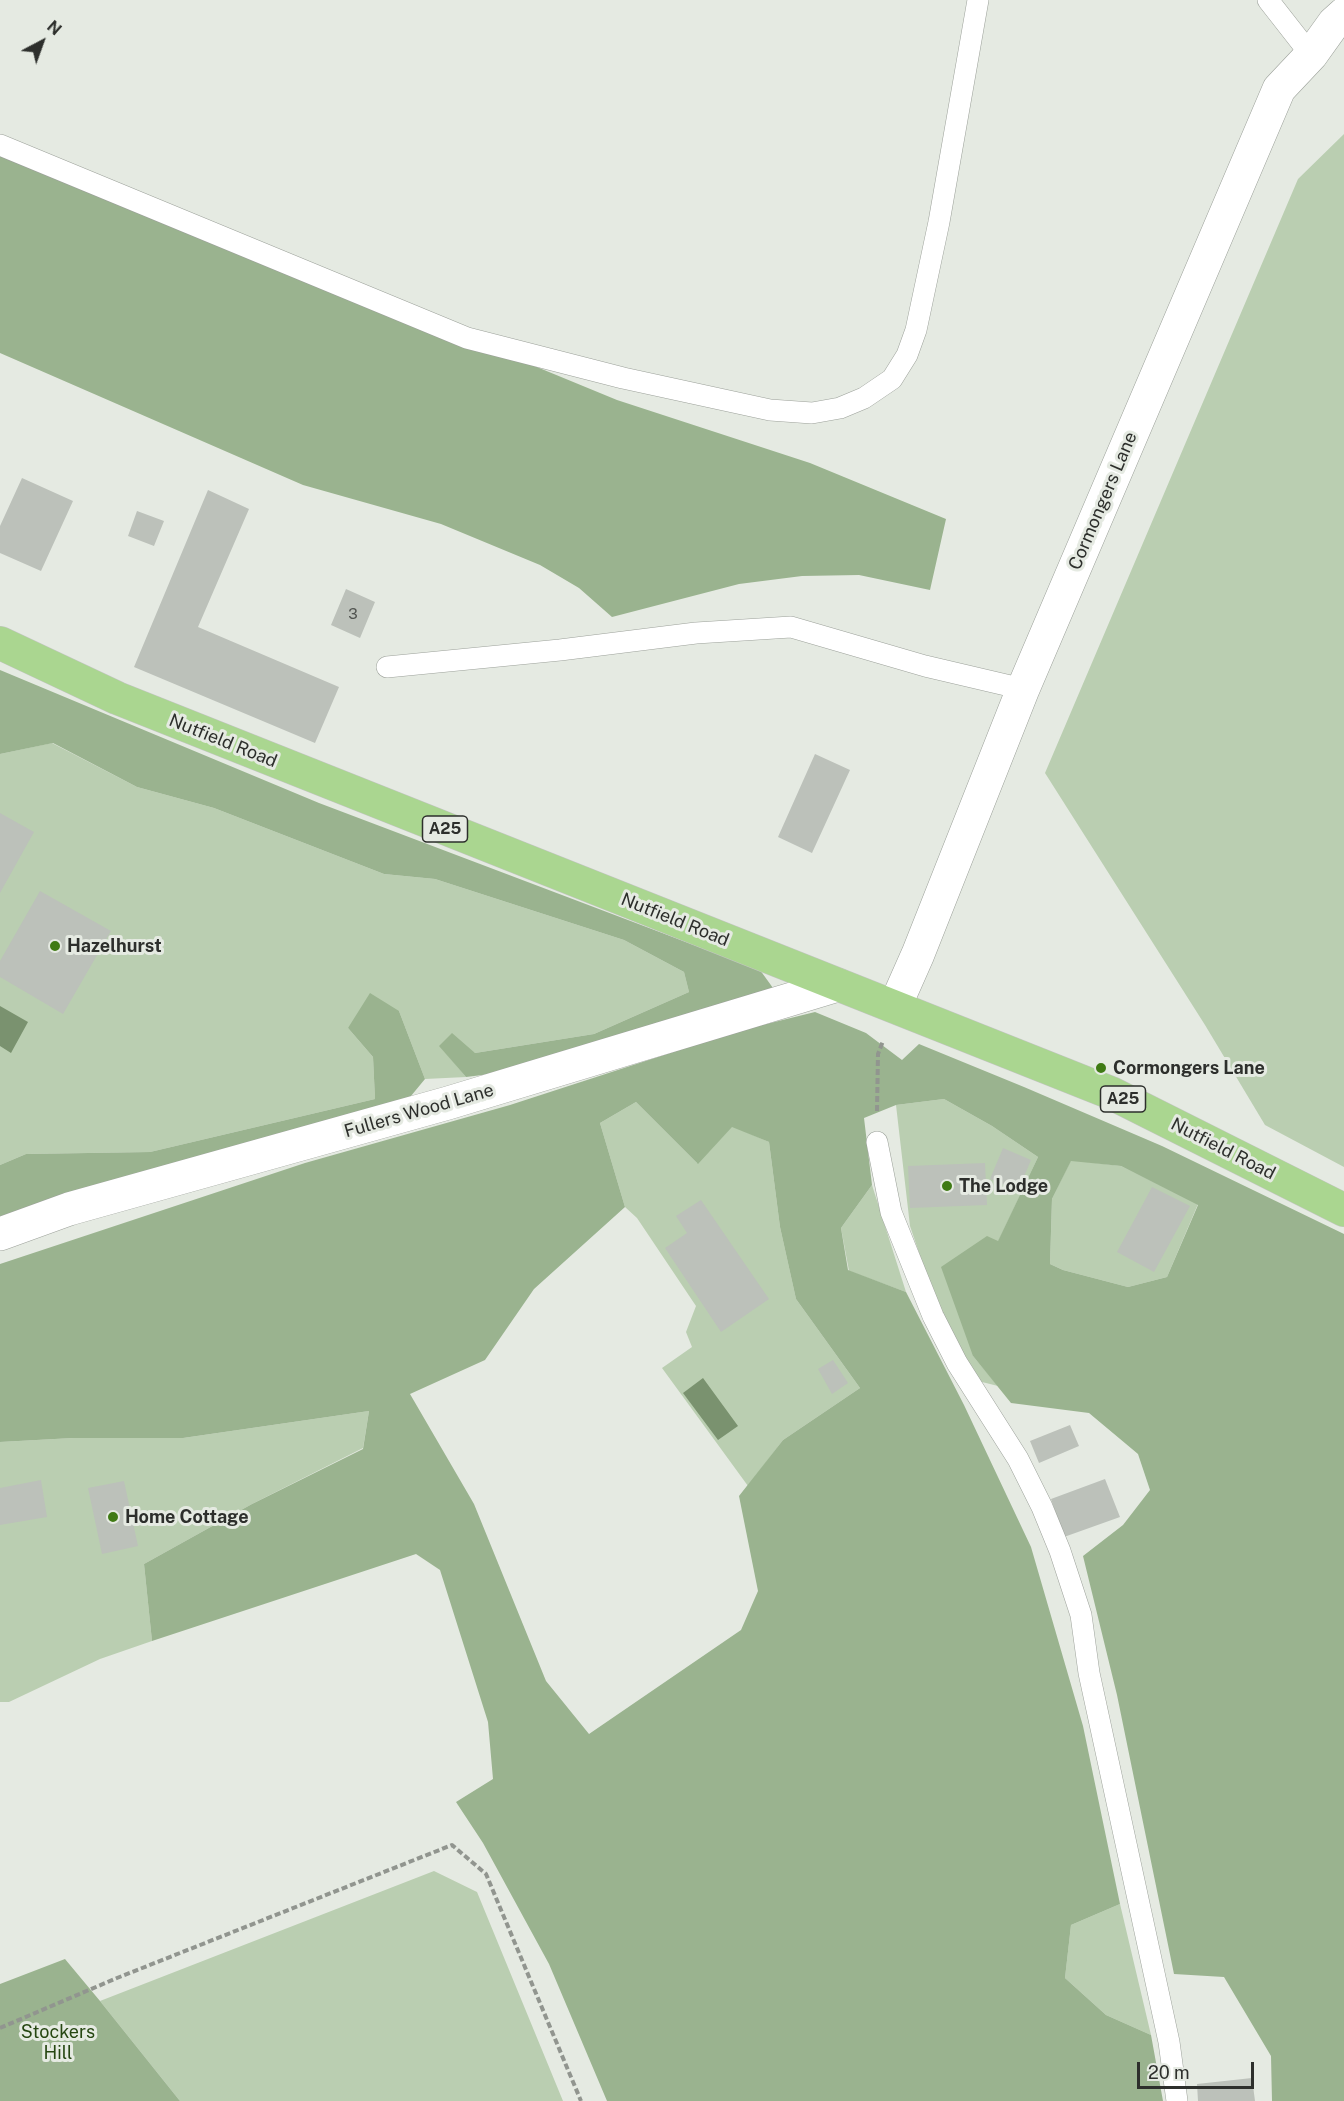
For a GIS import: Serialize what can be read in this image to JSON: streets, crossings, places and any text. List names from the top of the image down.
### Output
{
  "streets": {
    "main road": ["Nutfield Road", "A25"],
    "street": ["Cormongers Lane", "Fullers Wood Lane"]
  },
  "crossings": [
    ["Cormongers Lane", "Nutfield Road"],
    ["Nutfield Road", "Fullers Wood Lane"]
  ],
  "parks": ["Stockers Hill"],
  "places": [
    "Hazelhurst",
    "Cormongers Lane",
    "The Lodge",
    "Home Cottage"
  ],
  "house_numbers": ["3"],
  "scale_bar": "20 m",
  "north": "top right"
}
